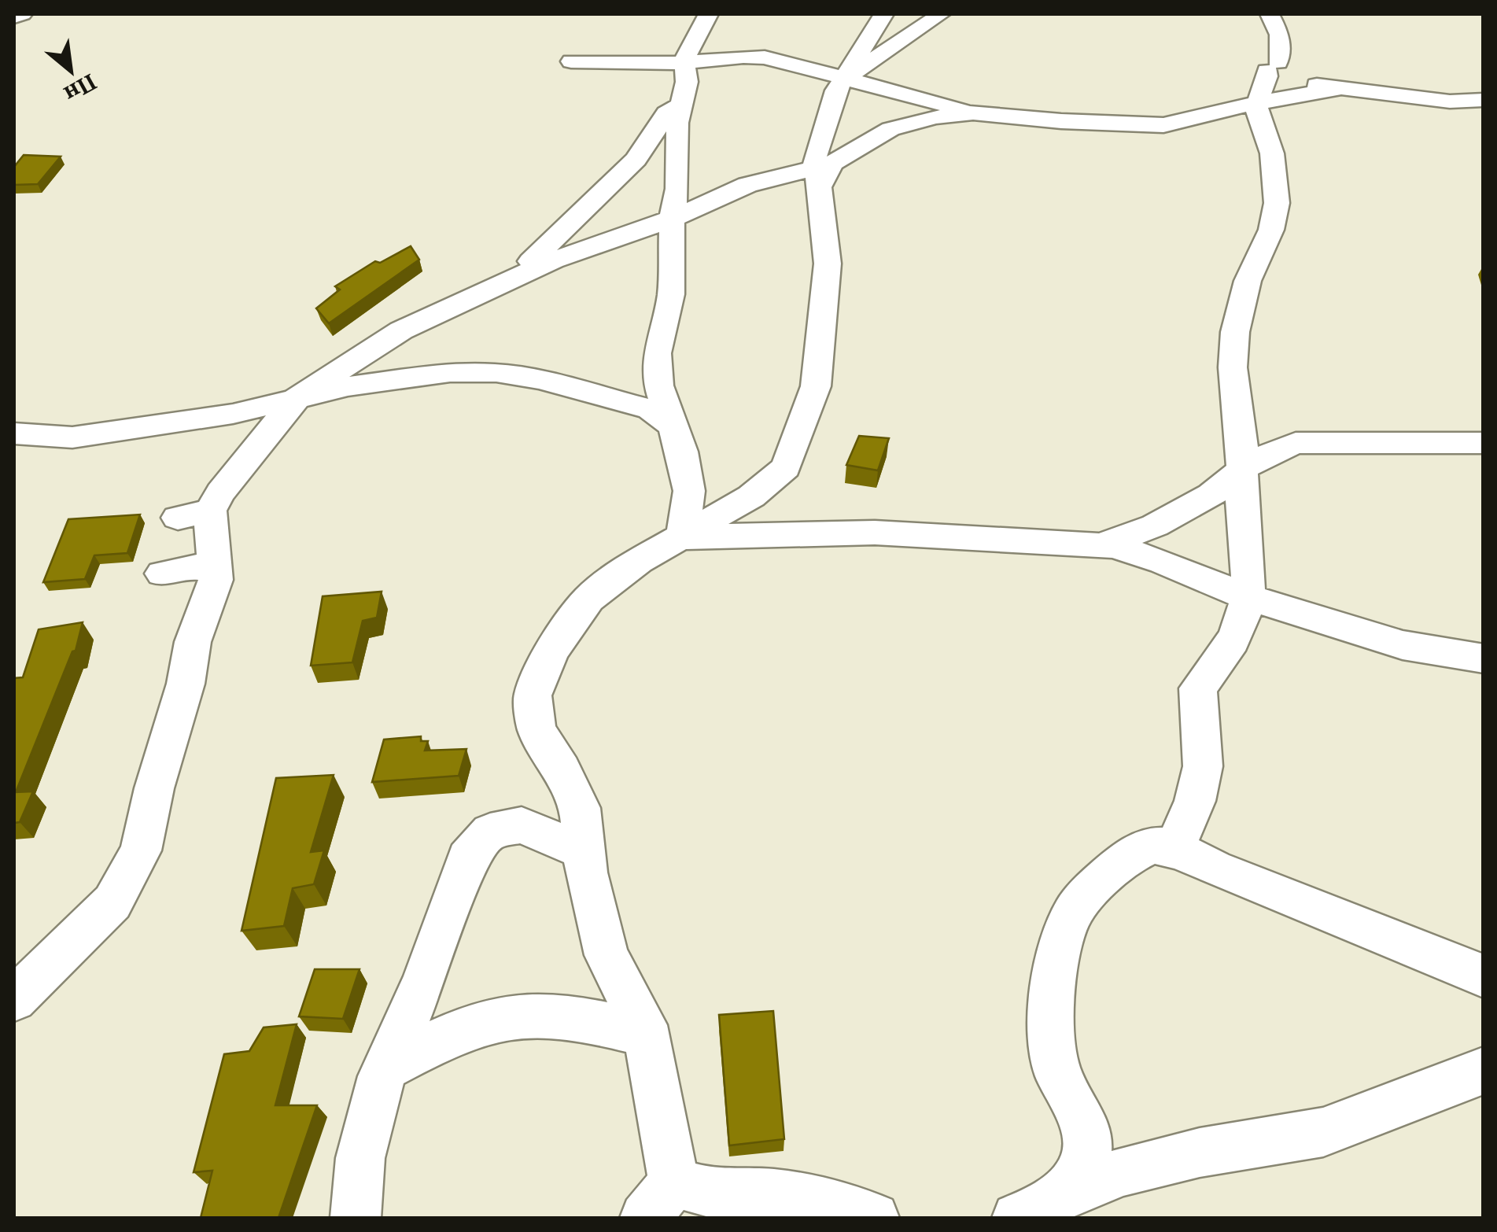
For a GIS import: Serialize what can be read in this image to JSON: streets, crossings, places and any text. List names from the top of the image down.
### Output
{
  "north": "bottom right"
}
